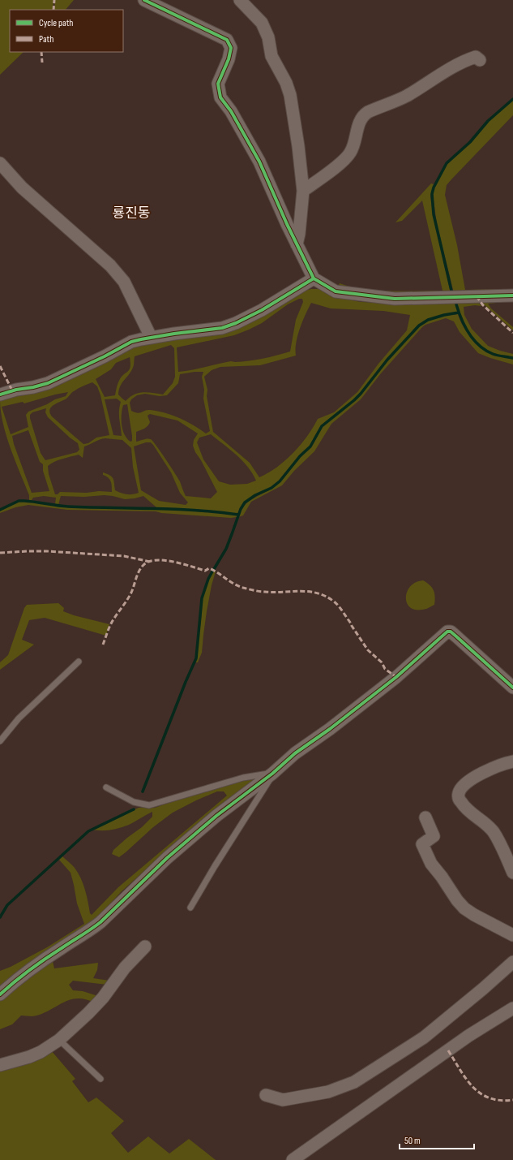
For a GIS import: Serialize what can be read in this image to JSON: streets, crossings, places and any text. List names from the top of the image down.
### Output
{
  "districts": ["룡진동"],
  "legend": ["Cycle path", "Path"],
  "scale_bar": "50 m"
}
